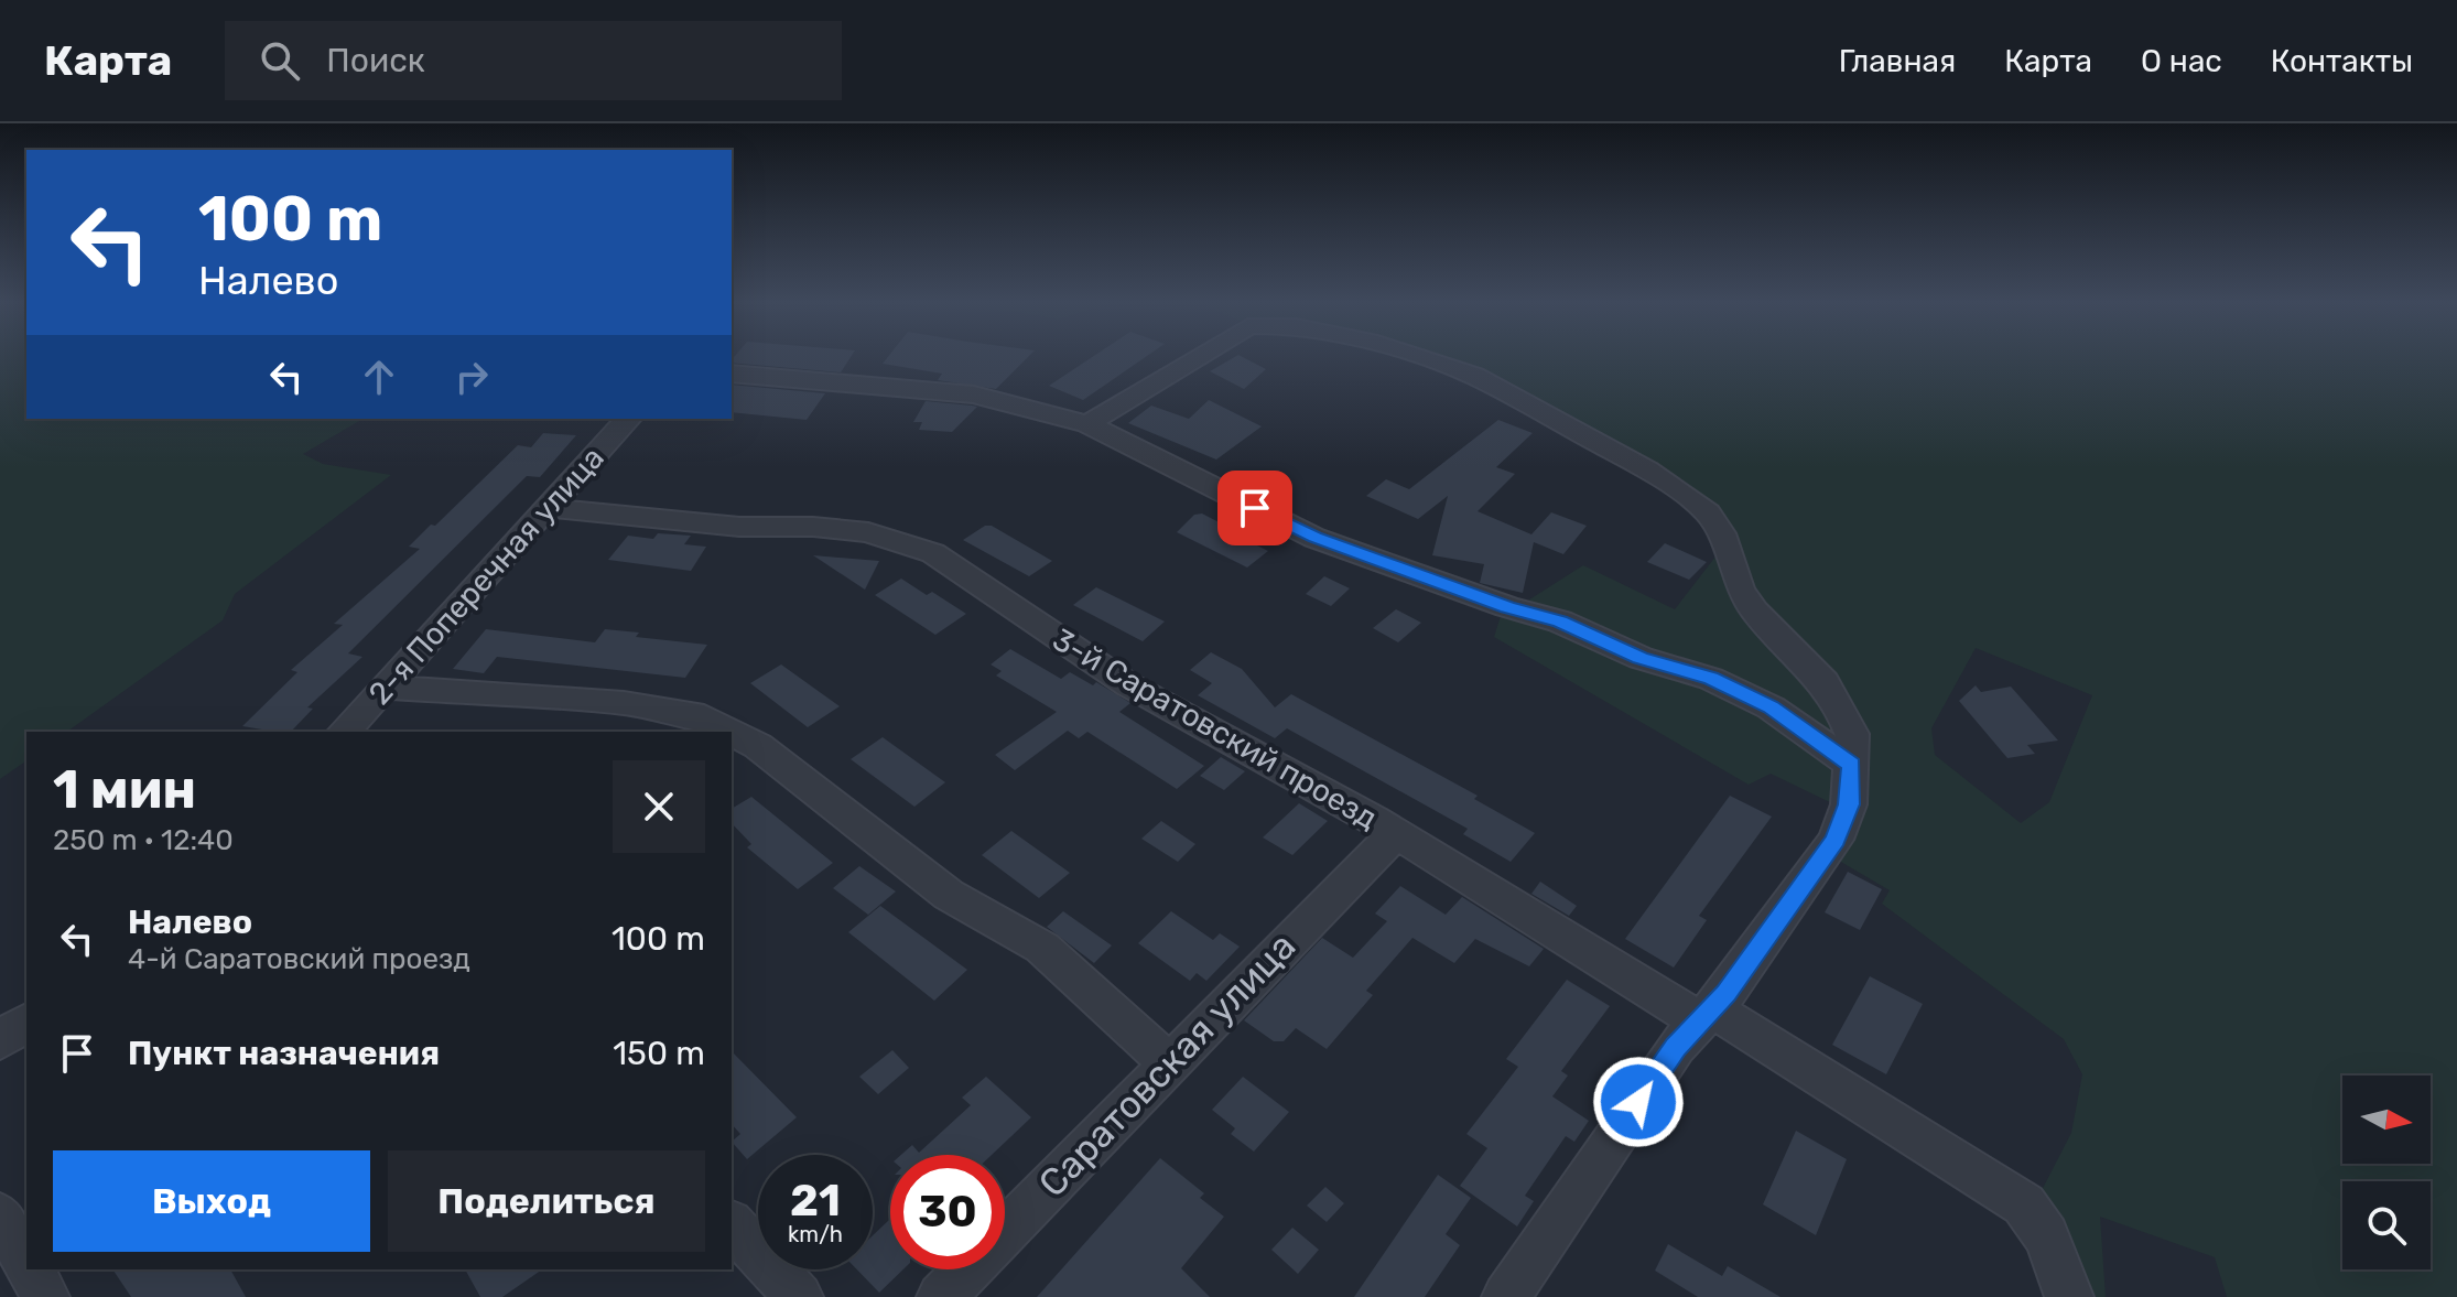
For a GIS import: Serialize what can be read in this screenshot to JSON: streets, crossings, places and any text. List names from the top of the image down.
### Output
{
  "streets": {
    "street": ["2-я Поперечная улица", "3-й Саратовский проезд", "Саратовская улица"]
  },
  "crossings": [
    ["2-я Поперечная улица", "3-й Саратовский проезд"],
    ["3-й Саратовский проезд", "Саратовская улица"]
  ],
  "north": "right",
  "page": {
    "header": "Карта",
    "search": "Поиск",
    "nav": [
      "Главная",
      "Карта",
      "О нас",
      "Контакты"
    ],
    "turn": ["100 m", "Налево"],
    "heading": ["1 мин", "250 m · 12:40"],
    "list": [
      {
        "name": "Налево",
        "note": "4-й Саратовский проезд",
        "value": "100 m"
      },
      {
        "name": "Пункт назначения",
        "value": "150 m"
      }
    ],
    "buttons": ["Выход", "Поделиться"],
    "speed": "21 km/h",
    "limit": "30"
  }
}
